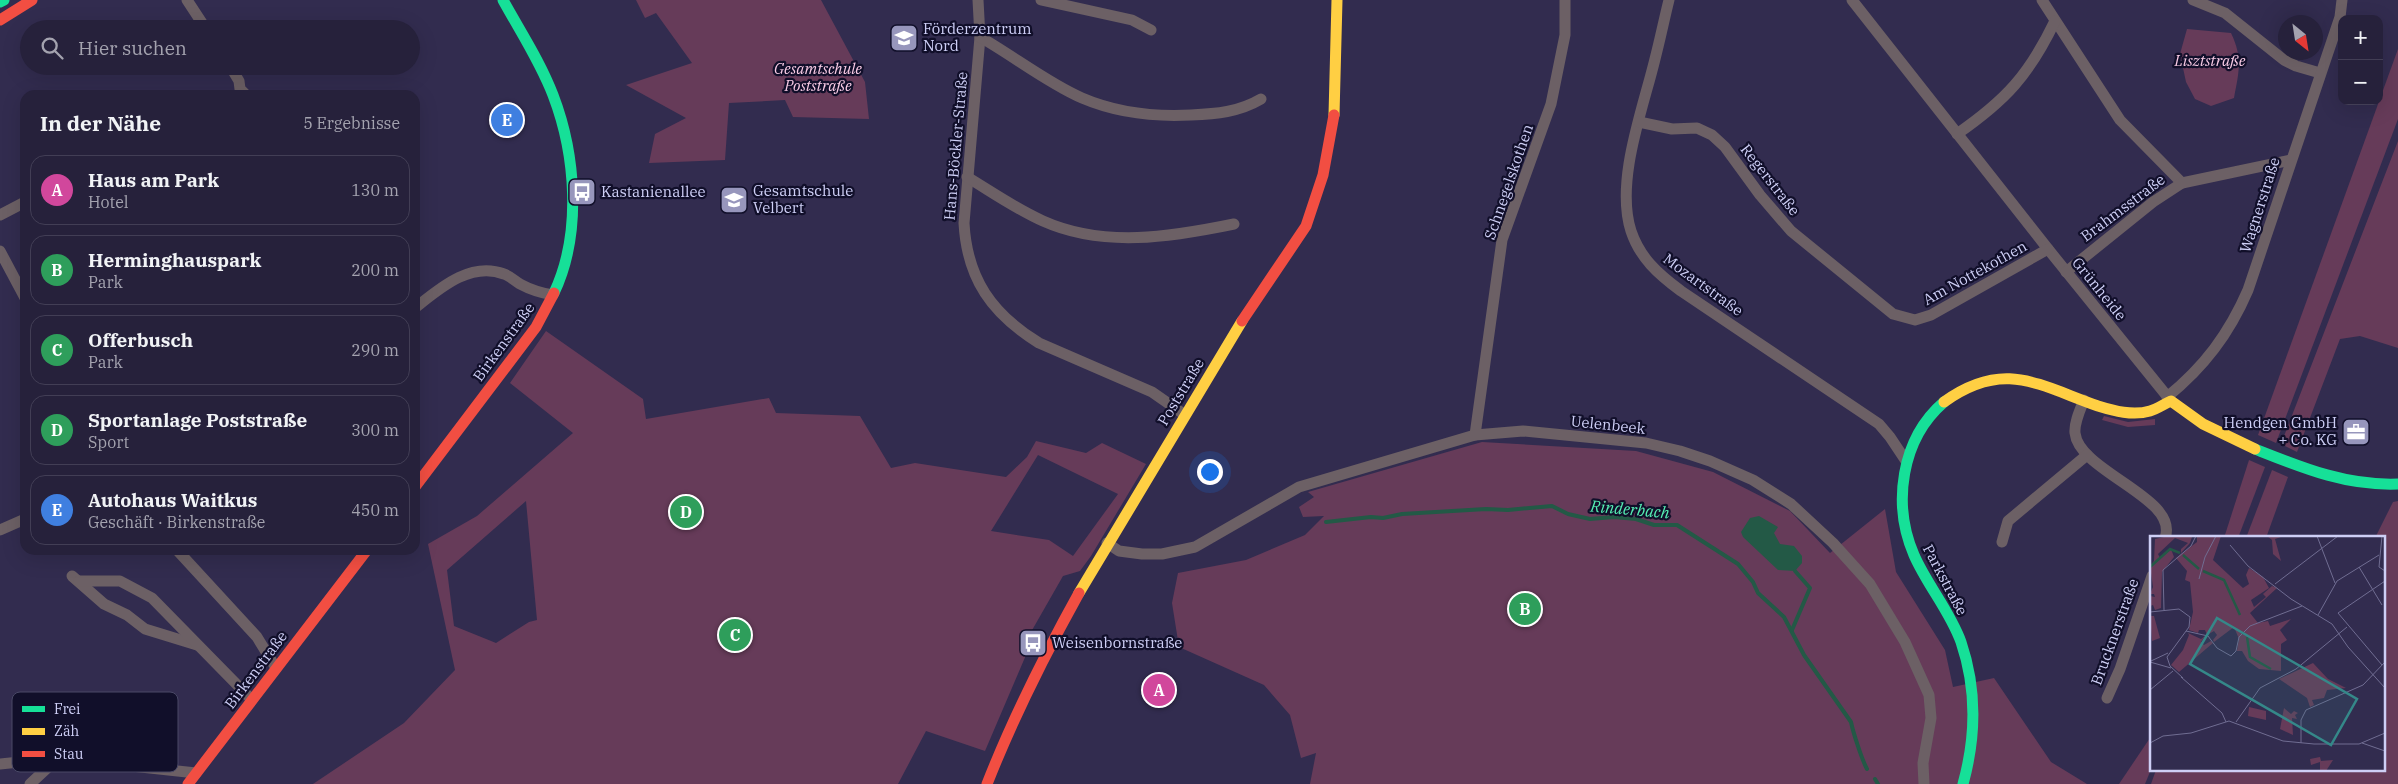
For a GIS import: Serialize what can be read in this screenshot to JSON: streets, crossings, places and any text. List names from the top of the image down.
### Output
{
  "streets": {
    "street": [
      "Hans-Böckler-Straße",
      "Regerstraße",
      "Schnegelskothen",
      "Wagnerstraße",
      "Brahmsstraße",
      "Am Nottekothen",
      "Mozartstraße",
      "Grünheide",
      "Birkenstraße",
      "Poststraße",
      "Uelenbeek",
      "Parkstraße",
      "Brucknerstraße"
    ]
  },
  "crossings": [
    ["Hans-Böckler-Straße", "Poststraße"],
    ["Regerstraße", "Am Nottekothen"],
    ["Regerstraße", "Mozartstraße"],
    ["Schnegelskothen", "Uelenbeek"],
    ["Wagnerstraße", "Brahmsstraße"],
    ["Wagnerstraße", "Grünheide"],
    ["Wagnerstraße", "Parkstraße"],
    ["Brahmsstraße", "Grünheide"],
    ["Am Nottekothen", "Grünheide"],
    ["Mozartstraße", "Parkstraße"],
    ["Grünheide", "Parkstraße"],
    ["Poststraße", "Uelenbeek"]
  ],
  "water": ["Rinderbach"],
  "parks": ["Lisztstraße", "Gesamtschule Poststraße"],
  "places": {
    "school or university": ["Förderzentrum Nord", "Gesamtschule Velbert"],
    "bus stop": ["Kastanienallee", "Weisenbornstraße"],
    "office": ["Hendgen GmbH + Co. KG"]
  },
  "legend": ["Frei", "Zäh", "Stau"],
  "north": "bottom right",
  "page": {
    "map_buttons": ["+", "−"],
    "search": "Hier suchen",
    "heading": ["In der Nähe", "5 Ergebnisse"],
    "pins": [
      "E",
      "D",
      "B",
      "C",
      "A"
    ],
    "list": [
      {
        "mark": "A",
        "name": "Haus am Park",
        "note": "Hotel",
        "value": "130 m"
      },
      {
        "mark": "B",
        "name": "Herminghauspark",
        "note": "Park",
        "value": "200 m"
      },
      {
        "mark": "C",
        "name": "Offerbusch",
        "note": "Park",
        "value": "290 m"
      },
      {
        "mark": "D",
        "name": "Sportanlage Poststraße",
        "note": "Sport",
        "value": "300 m"
      },
      {
        "mark": "E",
        "name": "Autohaus Waitkus",
        "note": "Geschäft · Birkenstraße",
        "value": "450 m"
      }
    ]
  }
}
